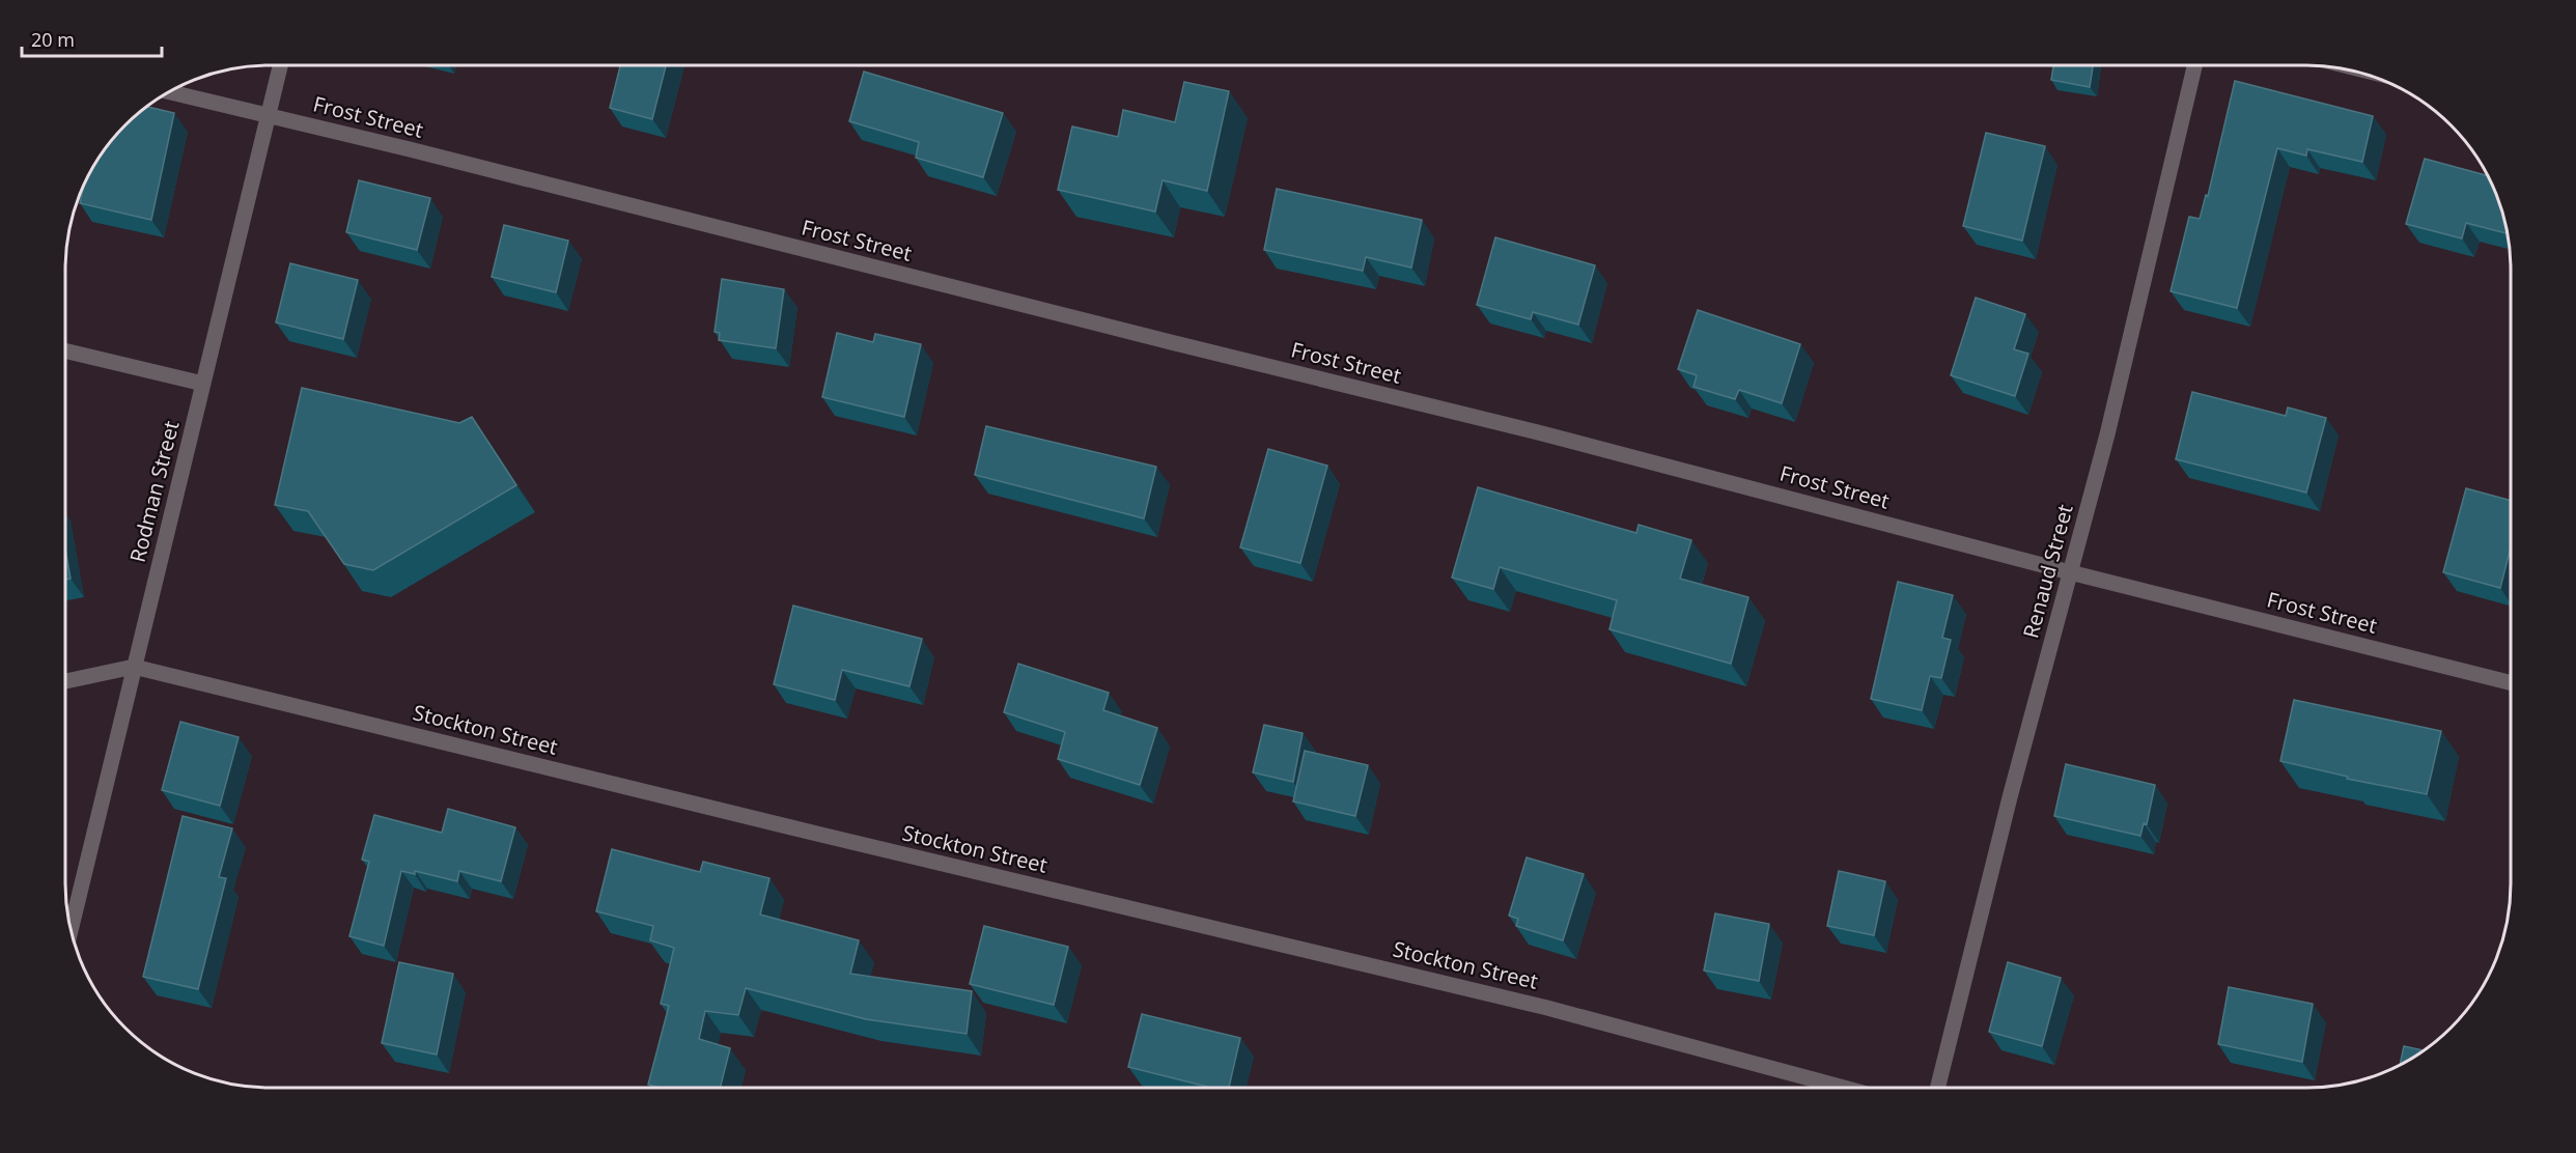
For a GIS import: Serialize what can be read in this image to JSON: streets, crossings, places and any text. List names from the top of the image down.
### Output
{
  "streets": {
    "street": [
      "Frost Street",
      "Rodman Street",
      "Renaud Street",
      "Stockton Street"
    ]
  },
  "crossings": [
    ["Frost Street", "Rodman Street"],
    ["Frost Street", "Renaud Street"],
    ["Rodman Street", "Stockton Street"]
  ],
  "scale_bar": "20 m"
}
